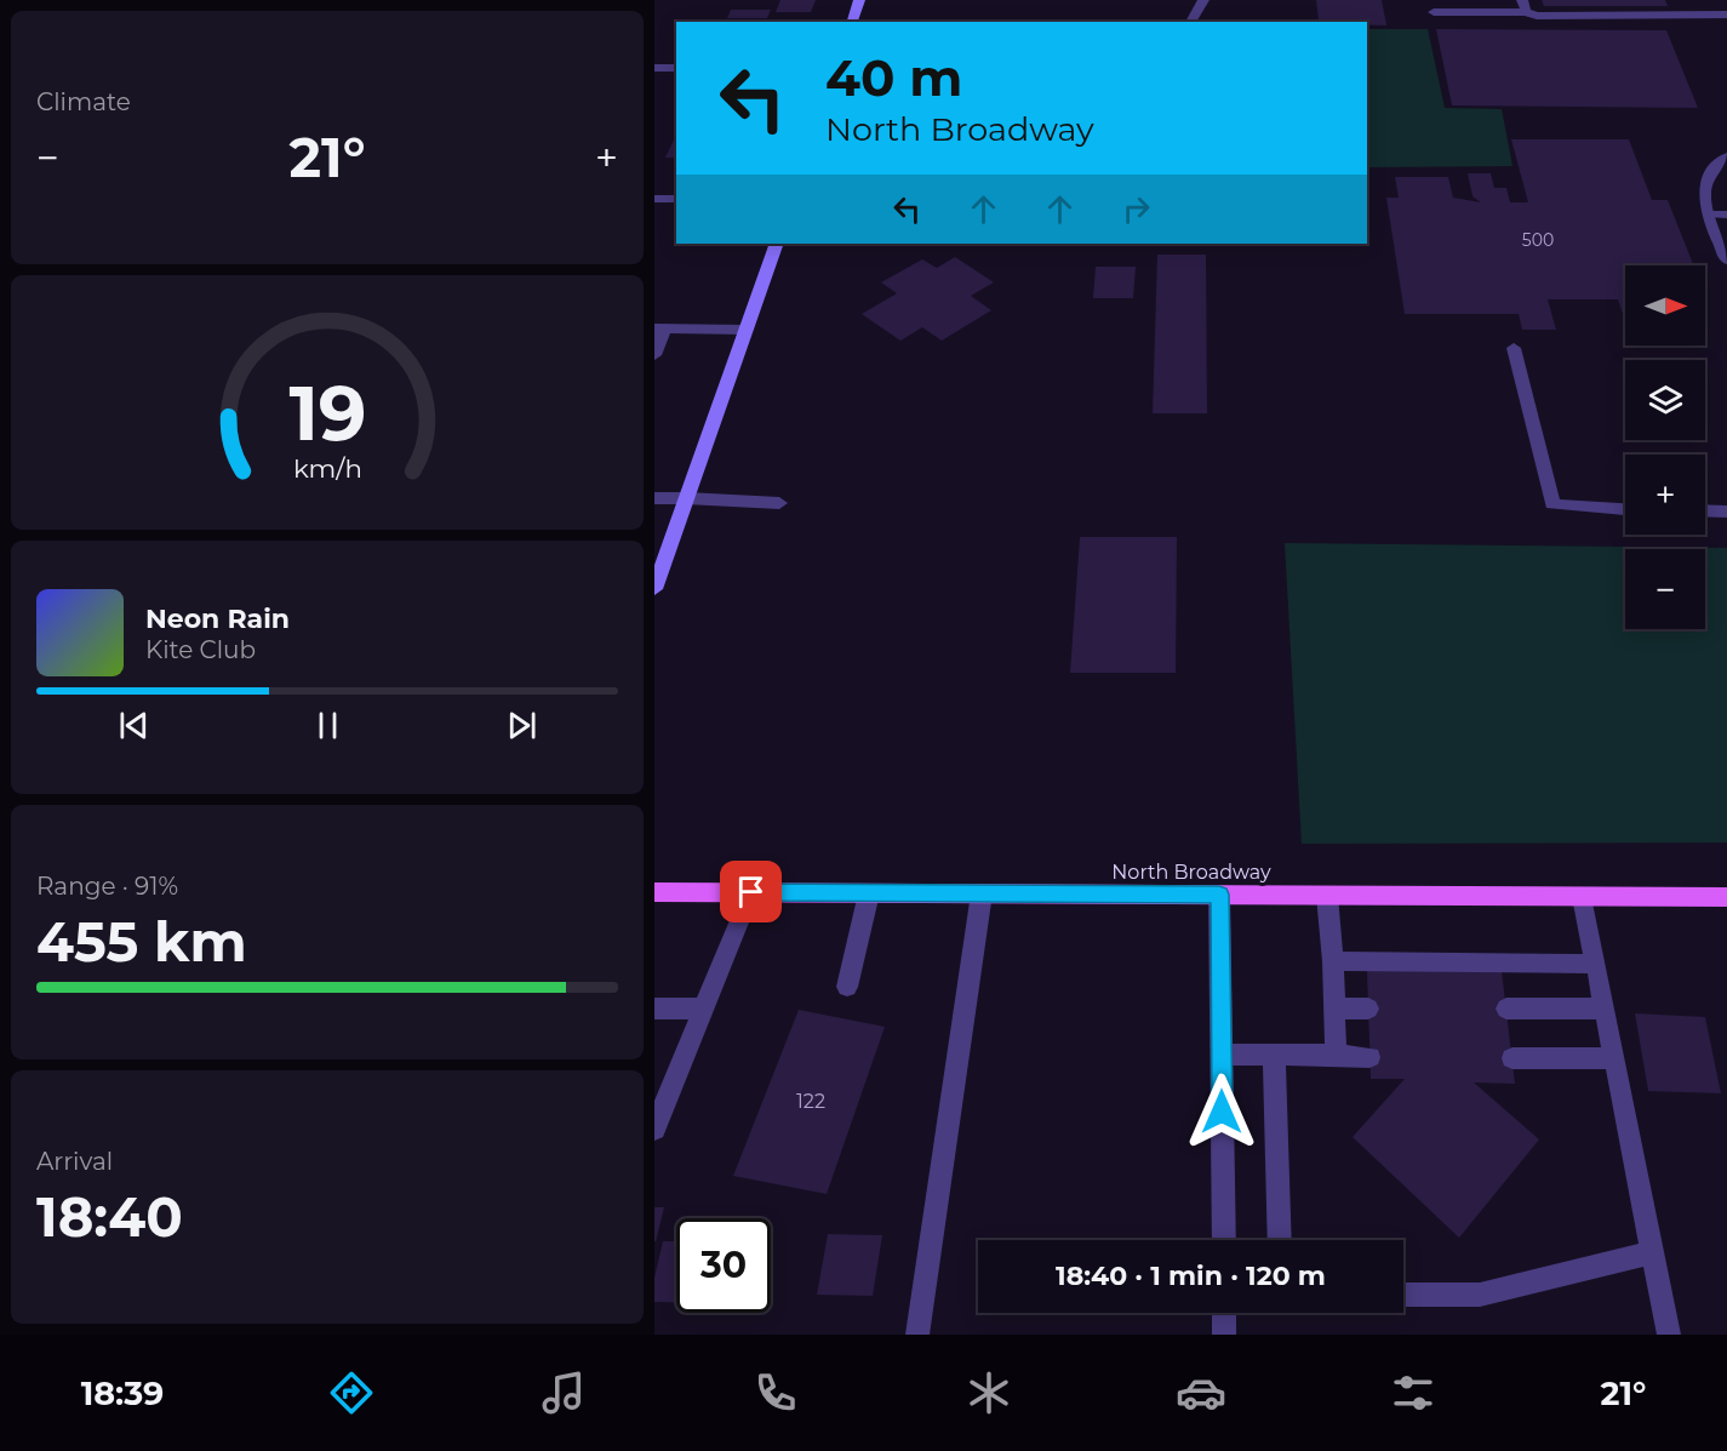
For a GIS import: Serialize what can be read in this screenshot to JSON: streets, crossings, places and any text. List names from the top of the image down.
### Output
{
  "streets": {
    "main road": ["North Broadway"]
  },
  "house_numbers": ["500", "122"],
  "north": "right",
  "page": {
    "tile": [
      "Climate",
      ["Range · 91%", "455 km"],
      ["Arrival", "18:40"]
    ],
    "turn": ["40 m", "North Broadway"],
    "heat": ["−", "21°", "+"],
    "map_buttons": ["+", "−"],
    "song": ["Neon Rain", "Kite Club"],
    "limit": "30",
    "trip": "18:40 · 1 min · 120 m",
    "tabs": ["18:39", "21°"],
    "gauge": ["19", "km/h"]
  }
}
